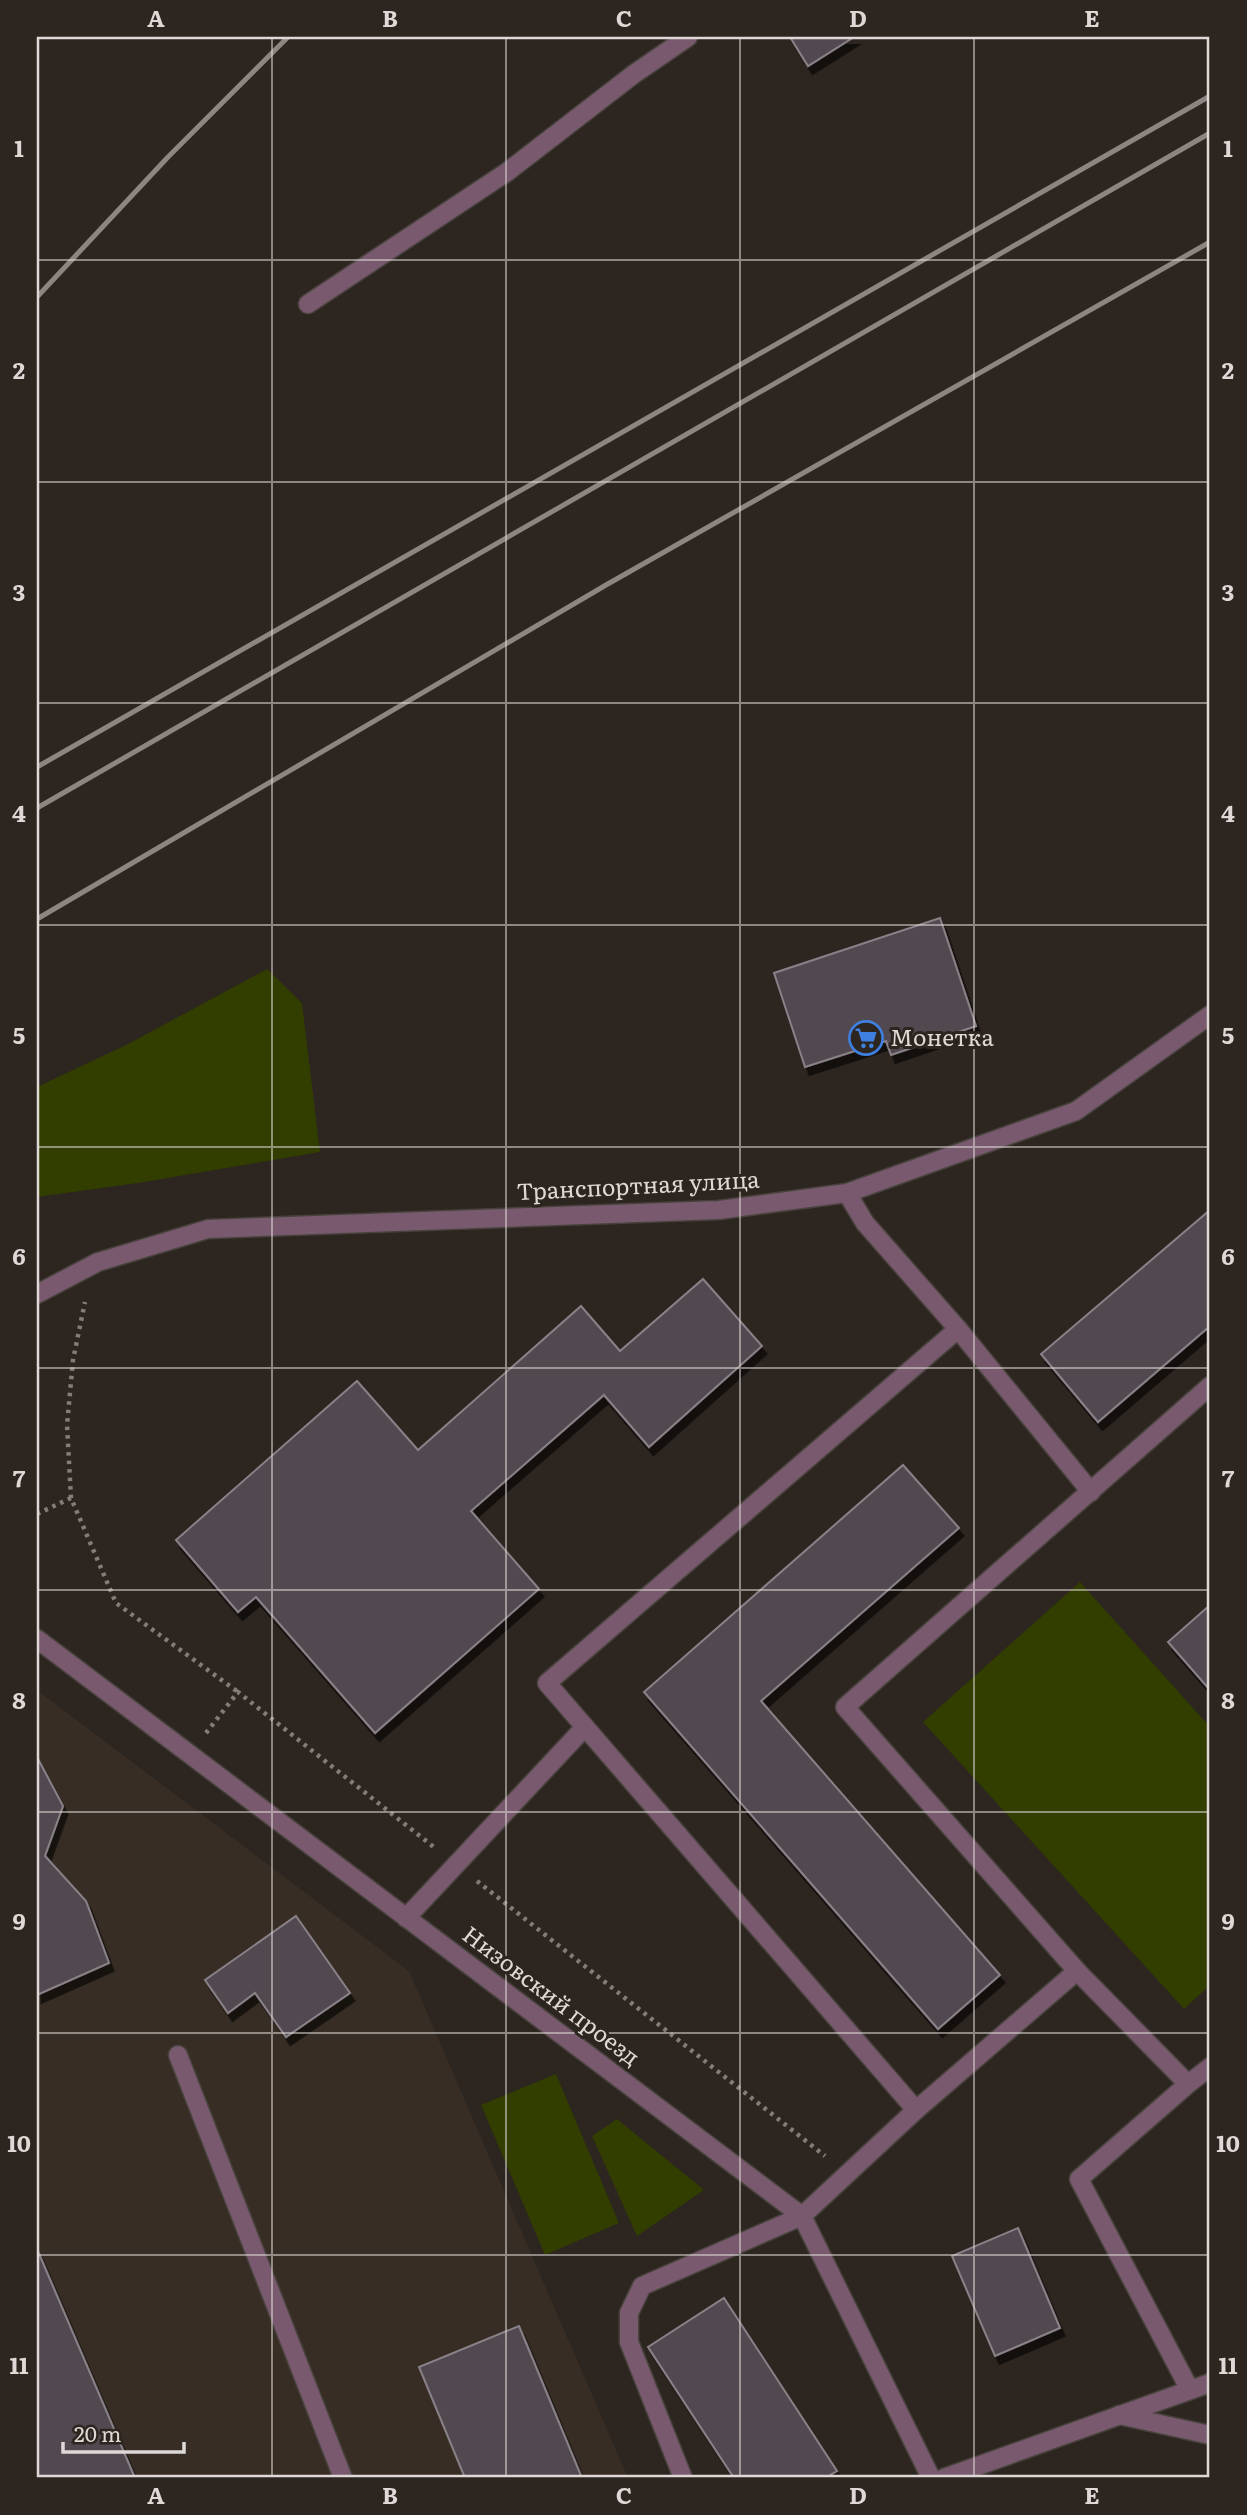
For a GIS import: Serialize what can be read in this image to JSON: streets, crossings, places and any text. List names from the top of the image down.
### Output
{
  "streets": {
    "street": ["Транспортная улица", "Низовский проезд"]
  },
  "places": {
    "supermarket": ["Монетка"]
  },
  "scale_bar": "20 m",
  "grid": {
    "columns": [
      "A",
      "B",
      "C",
      "D",
      "E"
    ],
    "rows": [
      "1",
      "2",
      "3",
      "4",
      "5",
      "6",
      "7",
      "8",
      "9",
      "10",
      "11"
    ]
  }
}
